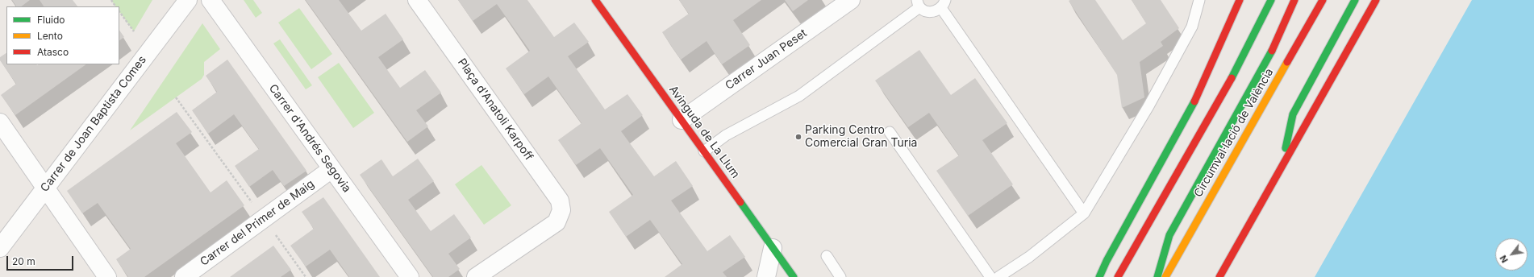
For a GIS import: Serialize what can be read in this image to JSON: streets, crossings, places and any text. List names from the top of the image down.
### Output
{
  "streets": {
    "main road": ["Avinguda de La Llum", "Circumval·lació de València"],
    "street": [
      "Carrer Juan Peset",
      "Plaça d'Anatoli Karpoff",
      "Carrer de Joan Baptista Comes",
      "Carrer d'Andrés Segovia",
      "Carrer del Primer de Maig"
    ]
  },
  "crossings": [
    ["Carrer Juan Peset", "Avinguda de La Llum"],
    ["Carrer d'Andrés Segovia", "Carrer del Primer de Maig"]
  ],
  "places": ["Parking Centro Comercial Gran Turia"],
  "legend": ["Fluido", "Lento", "Atasco"],
  "scale_bar": "20 m",
  "north": "bottom left"
}
